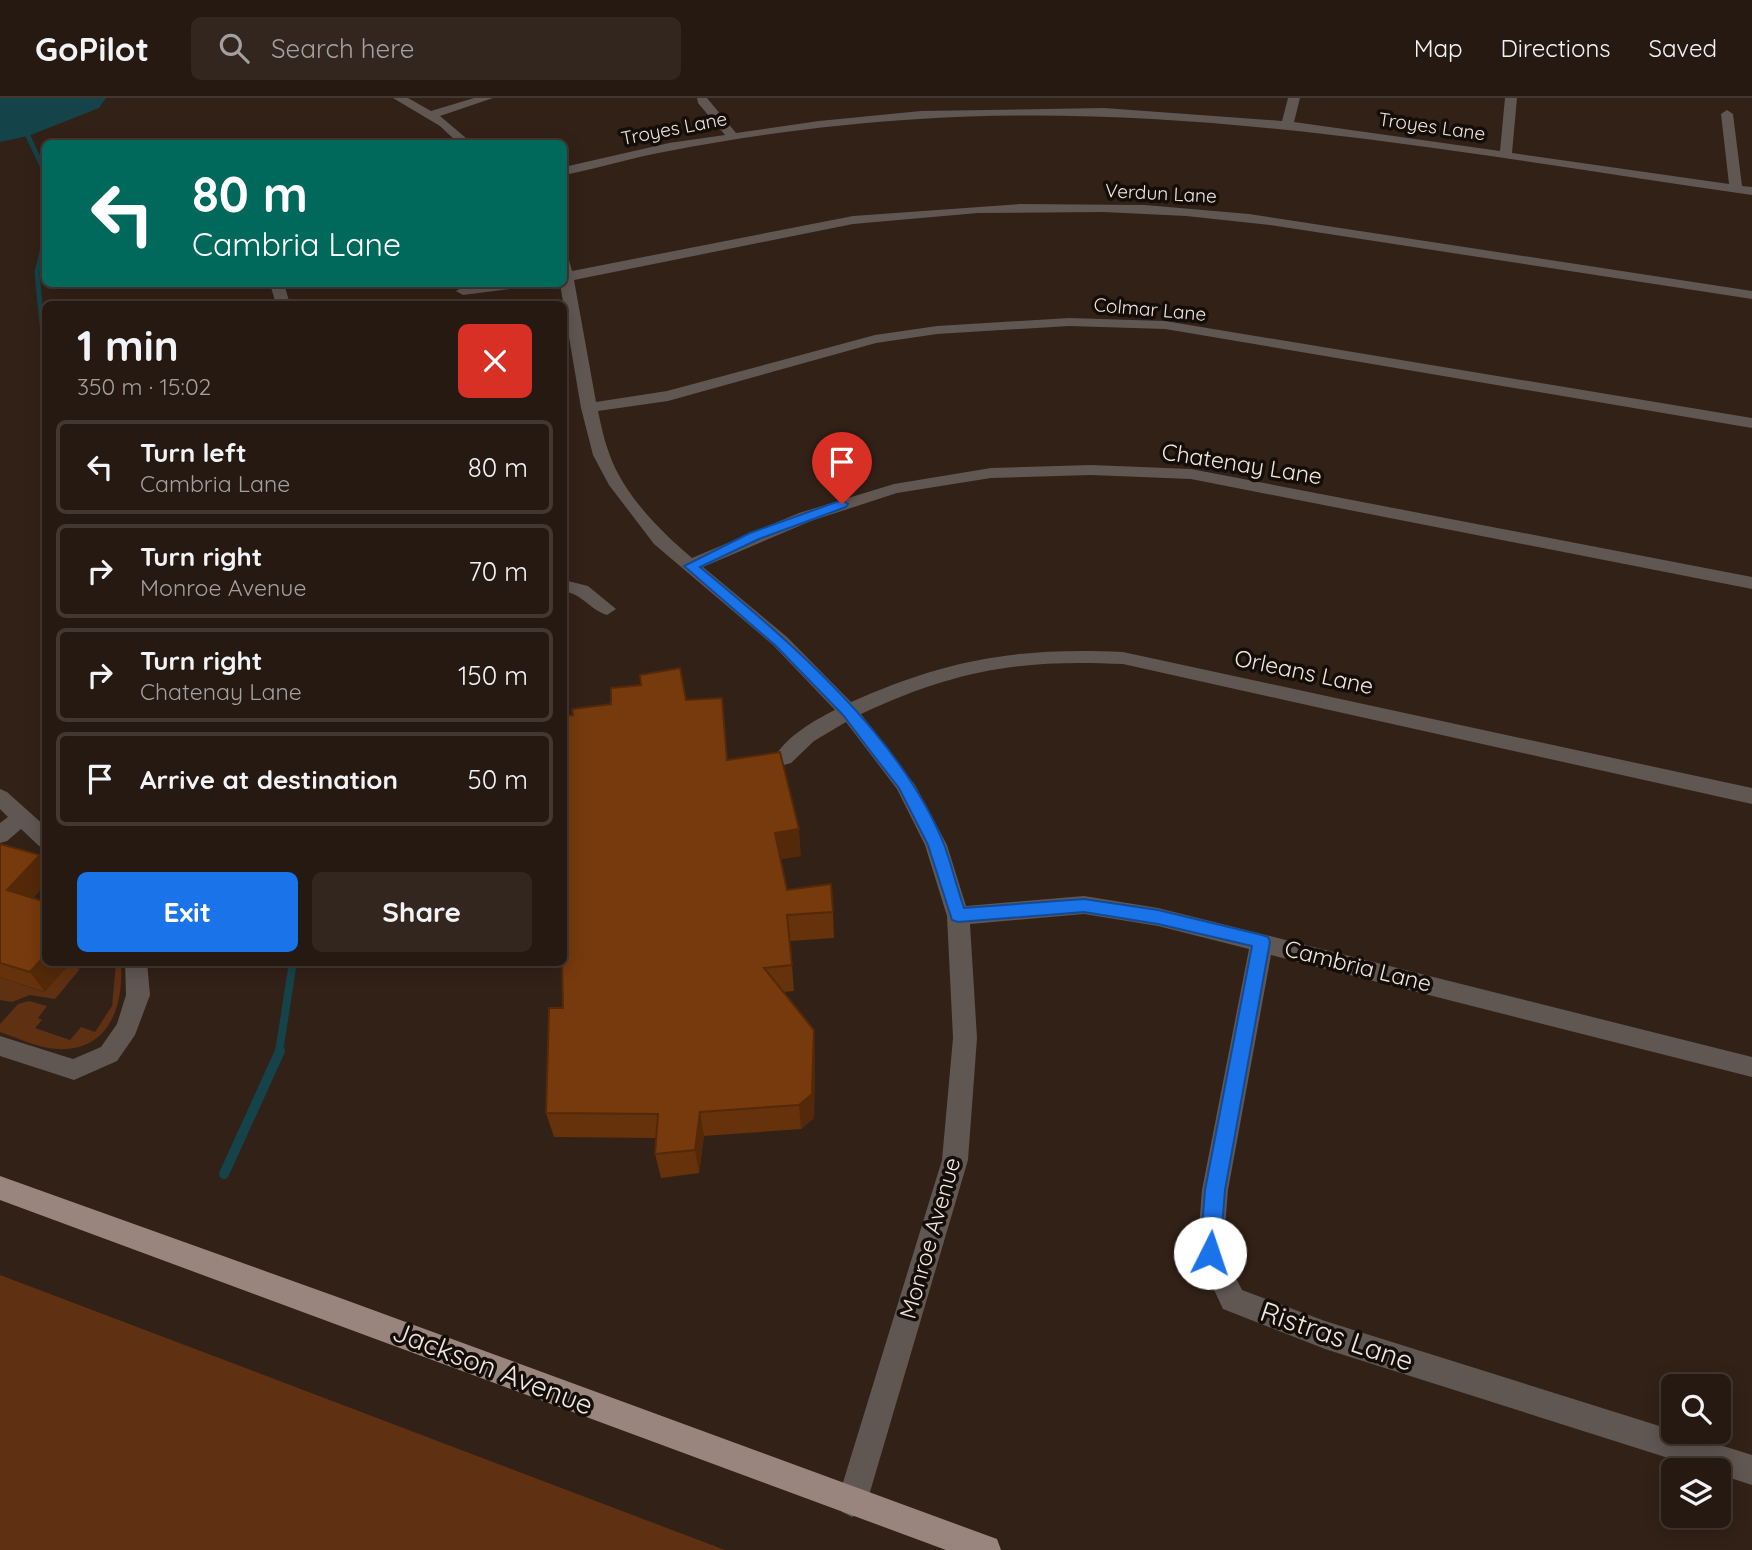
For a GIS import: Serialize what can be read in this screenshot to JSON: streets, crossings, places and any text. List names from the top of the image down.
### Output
{
  "streets": {
    "main road": ["Jackson Avenue"],
    "street": [
      "Troyes Lane",
      "Verdun Lane",
      "Colmar Lane",
      "Chatenay Lane",
      "Orleans Lane",
      "Cambria Lane",
      "Monroe Avenue",
      "Ristras Lane"
    ]
  },
  "crossings": [
    ["Colmar Lane", "Monroe Avenue"],
    ["Chatenay Lane", "Monroe Avenue"],
    ["Orleans Lane", "Monroe Avenue"],
    ["Cambria Lane", "Monroe Avenue"],
    ["Cambria Lane", "Ristras Lane"],
    ["Monroe Avenue", "Jackson Avenue"]
  ],
  "page": {
    "header": "GoPilot",
    "search": "Search here",
    "nav": ["Map", "Directions", "Saved"],
    "turn": ["80 m", "Cambria Lane"],
    "heading": ["1 min", "350 m · 15:02"],
    "list": [
      {
        "name": "Turn left",
        "note": "Cambria Lane",
        "value": "80 m"
      },
      {
        "name": "Turn right",
        "note": "Monroe Avenue",
        "value": "70 m"
      },
      {
        "name": "Turn right",
        "note": "Chatenay Lane",
        "value": "150 m"
      },
      {
        "name": "Arrive at destination",
        "value": "50 m"
      }
    ],
    "buttons": ["Exit", "Share"]
  }
}
